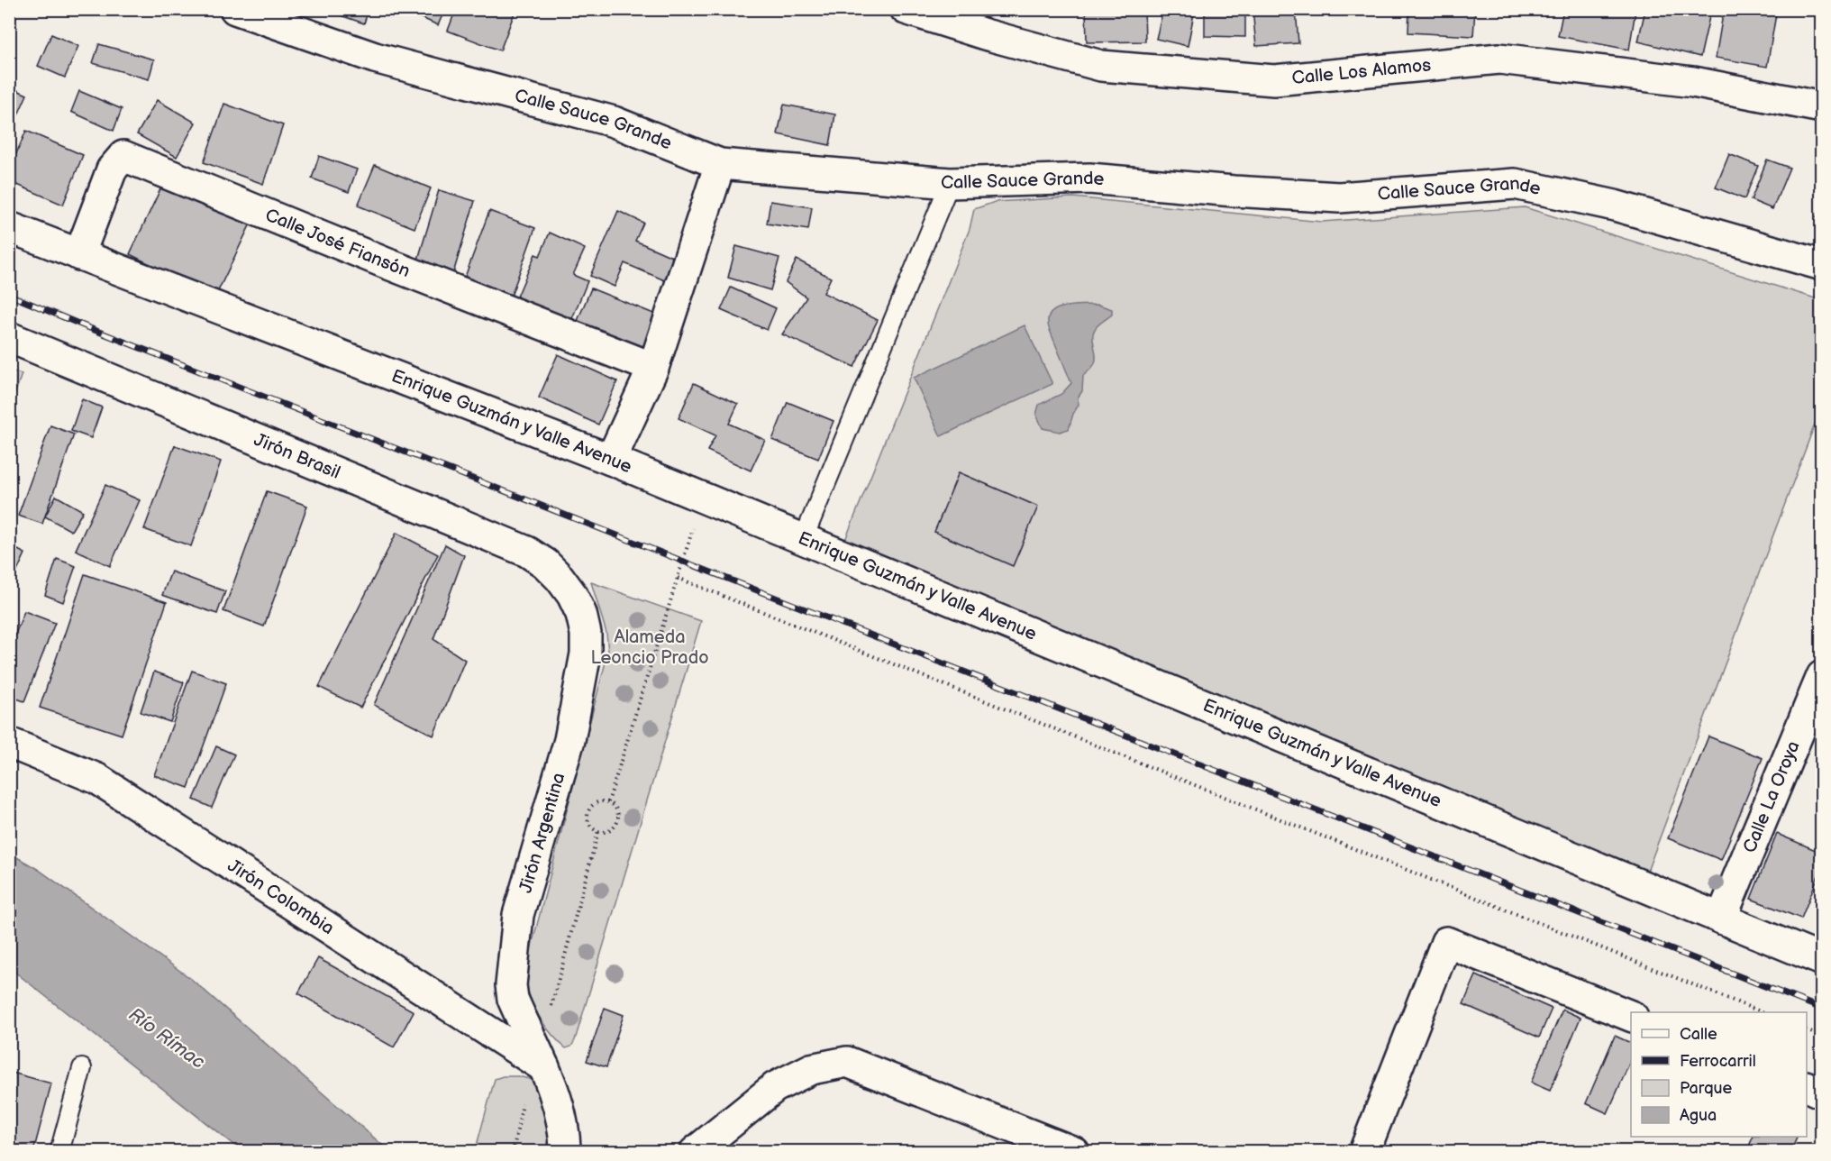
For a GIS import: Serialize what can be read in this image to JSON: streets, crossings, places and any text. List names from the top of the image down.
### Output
{
  "streets": {
    "street": [
      "Calle Los Alamos",
      "Calle Sauce Grande",
      "Calle José Fiansón",
      "Enrique Guzmán y Valle Avenue",
      "Jirón Brasil",
      "Calle La Oroya",
      "Jirón Argentina",
      "Jirón Colombia"
    ]
  },
  "crossings": [
    ["Calle José Fiansón", "Enrique Guzmán y Valle Avenue"],
    ["Enrique Guzmán y Valle Avenue", "Calle La Oroya"],
    ["Jirón Brasil", "Jirón Argentina"],
    ["Jirón Argentina", "Jirón Colombia"]
  ],
  "water": ["Río Rímac"],
  "parks": ["Alameda Leoncio Prado"],
  "legend": [
    "Calle",
    "Ferrocarril",
    "Parque",
    "Agua"
  ]
}
